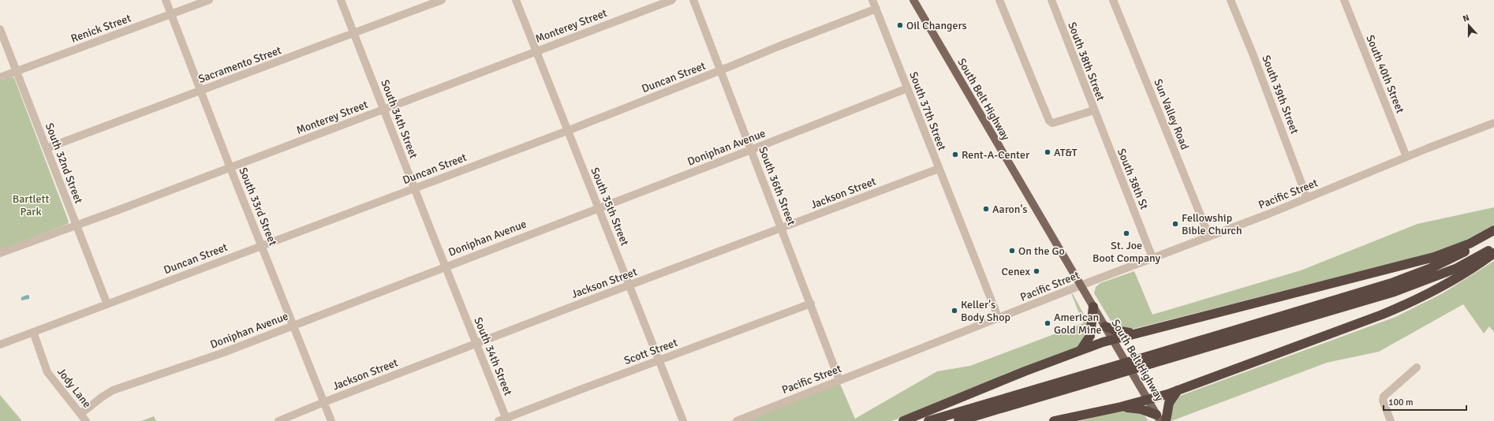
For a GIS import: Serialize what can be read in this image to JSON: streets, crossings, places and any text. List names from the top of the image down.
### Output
{
  "streets": {
    "main road": ["South Belt Highway"],
    "street": [
      "Monterey Street",
      "Renick Street",
      "South 38th Street",
      "Sacramento Street",
      "South 40th Street",
      "Duncan Street",
      "South 39th Street",
      "South 37th Street",
      "Sun Valley Road",
      "South 34th Street",
      "Doniphan Avenue",
      "South 32nd Street",
      "South 38th St",
      "South 36th Street",
      "Jackson Street",
      "Pacific Street",
      "South 33rd Street",
      "South 35th Street",
      "Scott Street",
      "Jody Lane"
    ]
  },
  "crossings": [
    ["Monterey Street", "South 34th Street"],
    ["Monterey Street", "South 32nd Street"],
    ["Monterey Street", "South 33rd Street"],
    ["Monterey Street", "South 35th Street"],
    ["Renick Street", "South 32nd Street"],
    ["Renick Street", "South 33rd Street"],
    ["South 38th Street", "South 38th St"],
    ["Sacramento Street", "South 34th Street"],
    ["Sacramento Street", "South 32nd Street"],
    ["Sacramento Street", "South 33rd Street"],
    ["South 40th Street", "Pacific Street"],
    ["Duncan Street", "South 37th Street"],
    ["Duncan Street", "South 34th Street"],
    ["Duncan Street", "South 32nd Street"],
    ["Duncan Street", "South 36th Street"],
    ["Duncan Street", "South 33rd Street"],
    ["Duncan Street", "South 35th Street"],
    ["Duncan Street", "Jody Lane"],
    ["South 39th Street", "Pacific Street"],
    ["South Belt Highway", "Pacific Street"],
    ["South 37th Street", "Doniphan Avenue"],
    ["South 37th Street", "Jackson Street"],
    ["South 37th Street", "Pacific Street"],
    ["Sun Valley Road", "Pacific Street"],
    ["South 34th Street", "Doniphan Avenue"],
    ["South 34th Street", "Jackson Street"],
    ["South 34th Street", "Scott Street"],
    ["Doniphan Avenue", "South 36th Street"],
    ["Doniphan Avenue", "South 33rd Street"],
    ["Doniphan Avenue", "South 35th Street"],
    ["Doniphan Avenue", "Jody Lane"],
    ["South 38th St", "Pacific Street"],
    ["South 36th Street", "Jackson Street"],
    ["South 36th Street", "Pacific Street"],
    ["South 36th Street", "Scott Street"],
    ["Jackson Street", "South 33rd Street"],
    ["Jackson Street", "South 35th Street"],
    ["South 35th Street", "Scott Street"]
  ],
  "parks": ["Bartlett Park"],
  "places": [
    "Oil Changers",
    "AT&T",
    "Rent-A-Center",
    "Aaron's",
    "Fellowship Bible Church",
    "St. Joe Boot Company",
    "On the Go",
    "Cenex",
    "Keller's Body Shop",
    "American Gold Mine"
  ],
  "scale_bar": "100 m",
  "north": "top"
}
